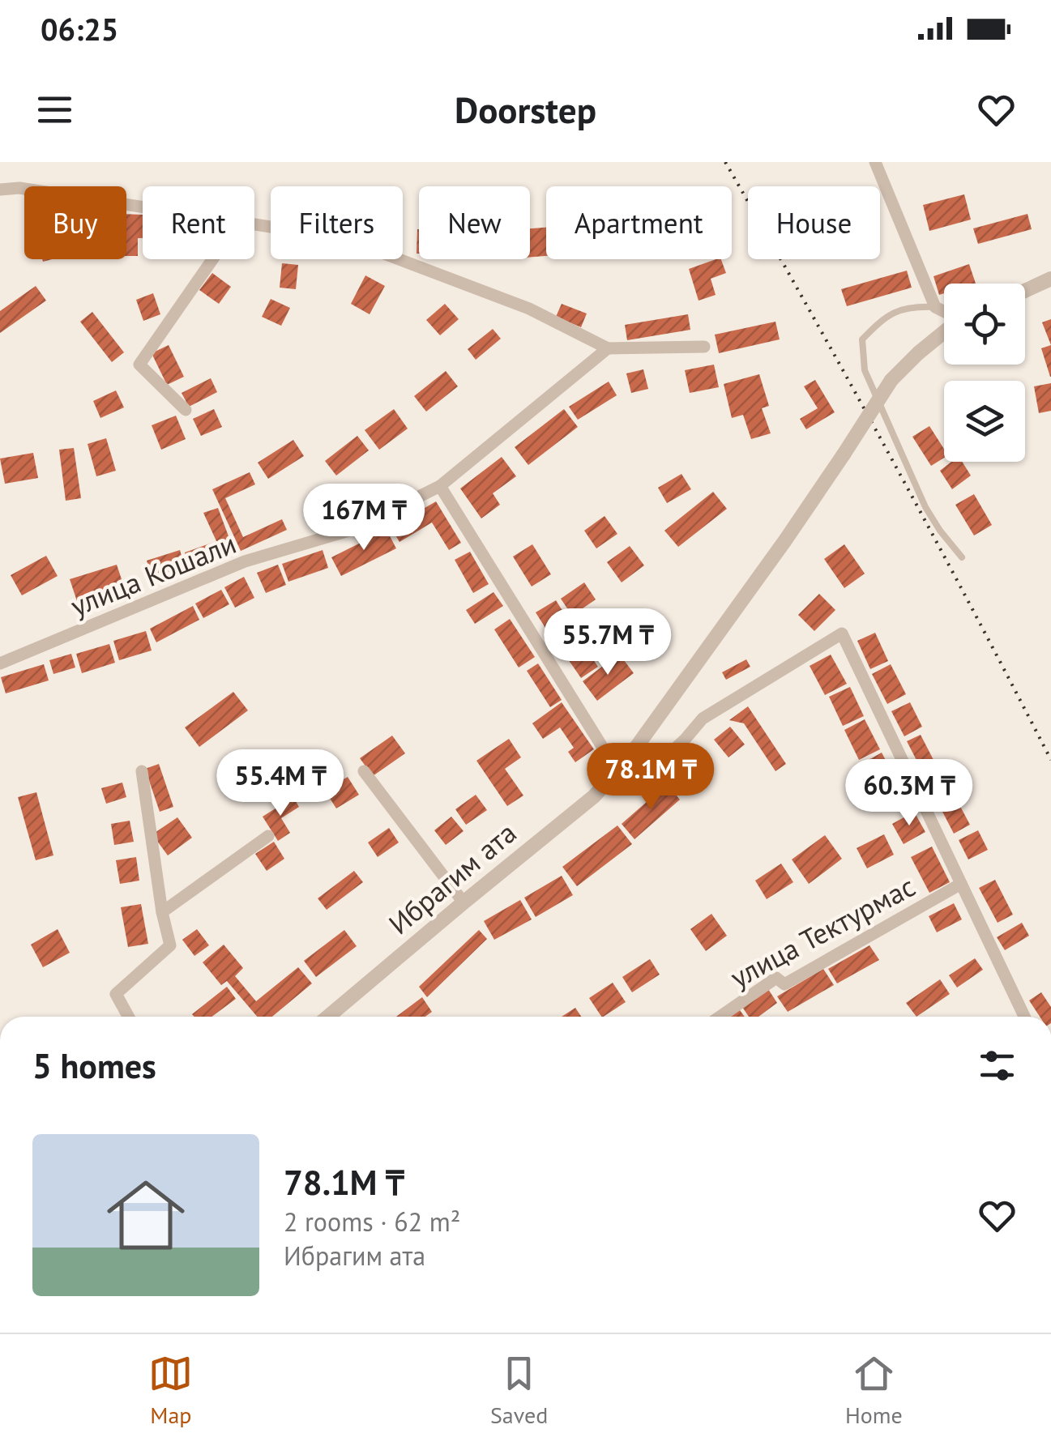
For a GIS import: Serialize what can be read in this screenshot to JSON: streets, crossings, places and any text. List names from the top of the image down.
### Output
{
  "streets": {
    "street": ["улица Кошали", "Ибрагим ата", "улица Тектурмас"]
  },
  "page": {
    "status": "06:25",
    "header": "Doorstep",
    "chip": [
      "Buy",
      "Rent",
      "Filters",
      "New",
      "Apartment",
      "House"
    ],
    "price": [
      "167M ₸",
      "55.7M ₸",
      "78.1M ₸",
      "55.4M ₸",
      "60.3M ₸"
    ],
    "heading": "5 homes",
    "list": [
      {
        "name": "78.1M ₸",
        "note": "2 rooms · 62 m² · Ибрагим ата"
      }
    ],
    "tabs": ["Map", "Saved", "Home"]
  }
}
